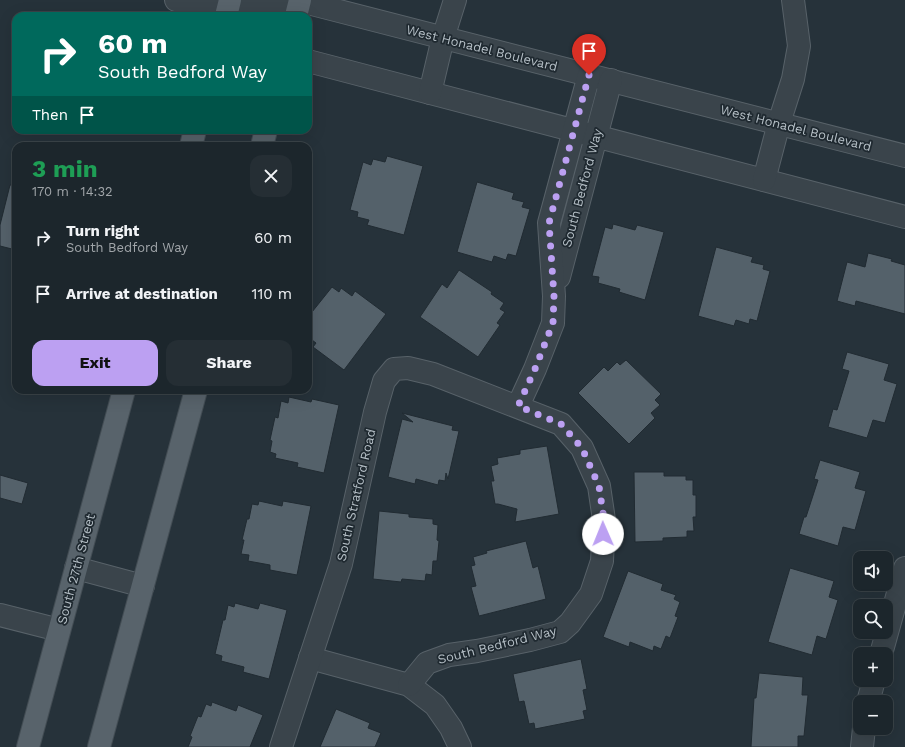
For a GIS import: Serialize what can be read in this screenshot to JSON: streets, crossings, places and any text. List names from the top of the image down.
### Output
{
  "streets": {
    "main road": ["South 27th Street"],
    "street": ["West Honadel Boulevard", "South Bedford Way", "South Stratford Road"]
  },
  "crossings": [
    ["West Honadel Boulevard", "South Bedford Way"],
    ["South Bedford Way", "South Stratford Road"]
  ],
  "page": {
    "turn": ["60 m", "South Bedford Way"],
    "then": "Then",
    "heading": ["3 min", "170 m · 14:32"],
    "list": [
      {
        "name": "Turn right",
        "note": "South Bedford Way",
        "value": "60 m"
      },
      {
        "name": "Arrive at destination",
        "value": "110 m"
      }
    ],
    "buttons": ["Exit", "Share"],
    "map_buttons": ["+", "−"]
  }
}
